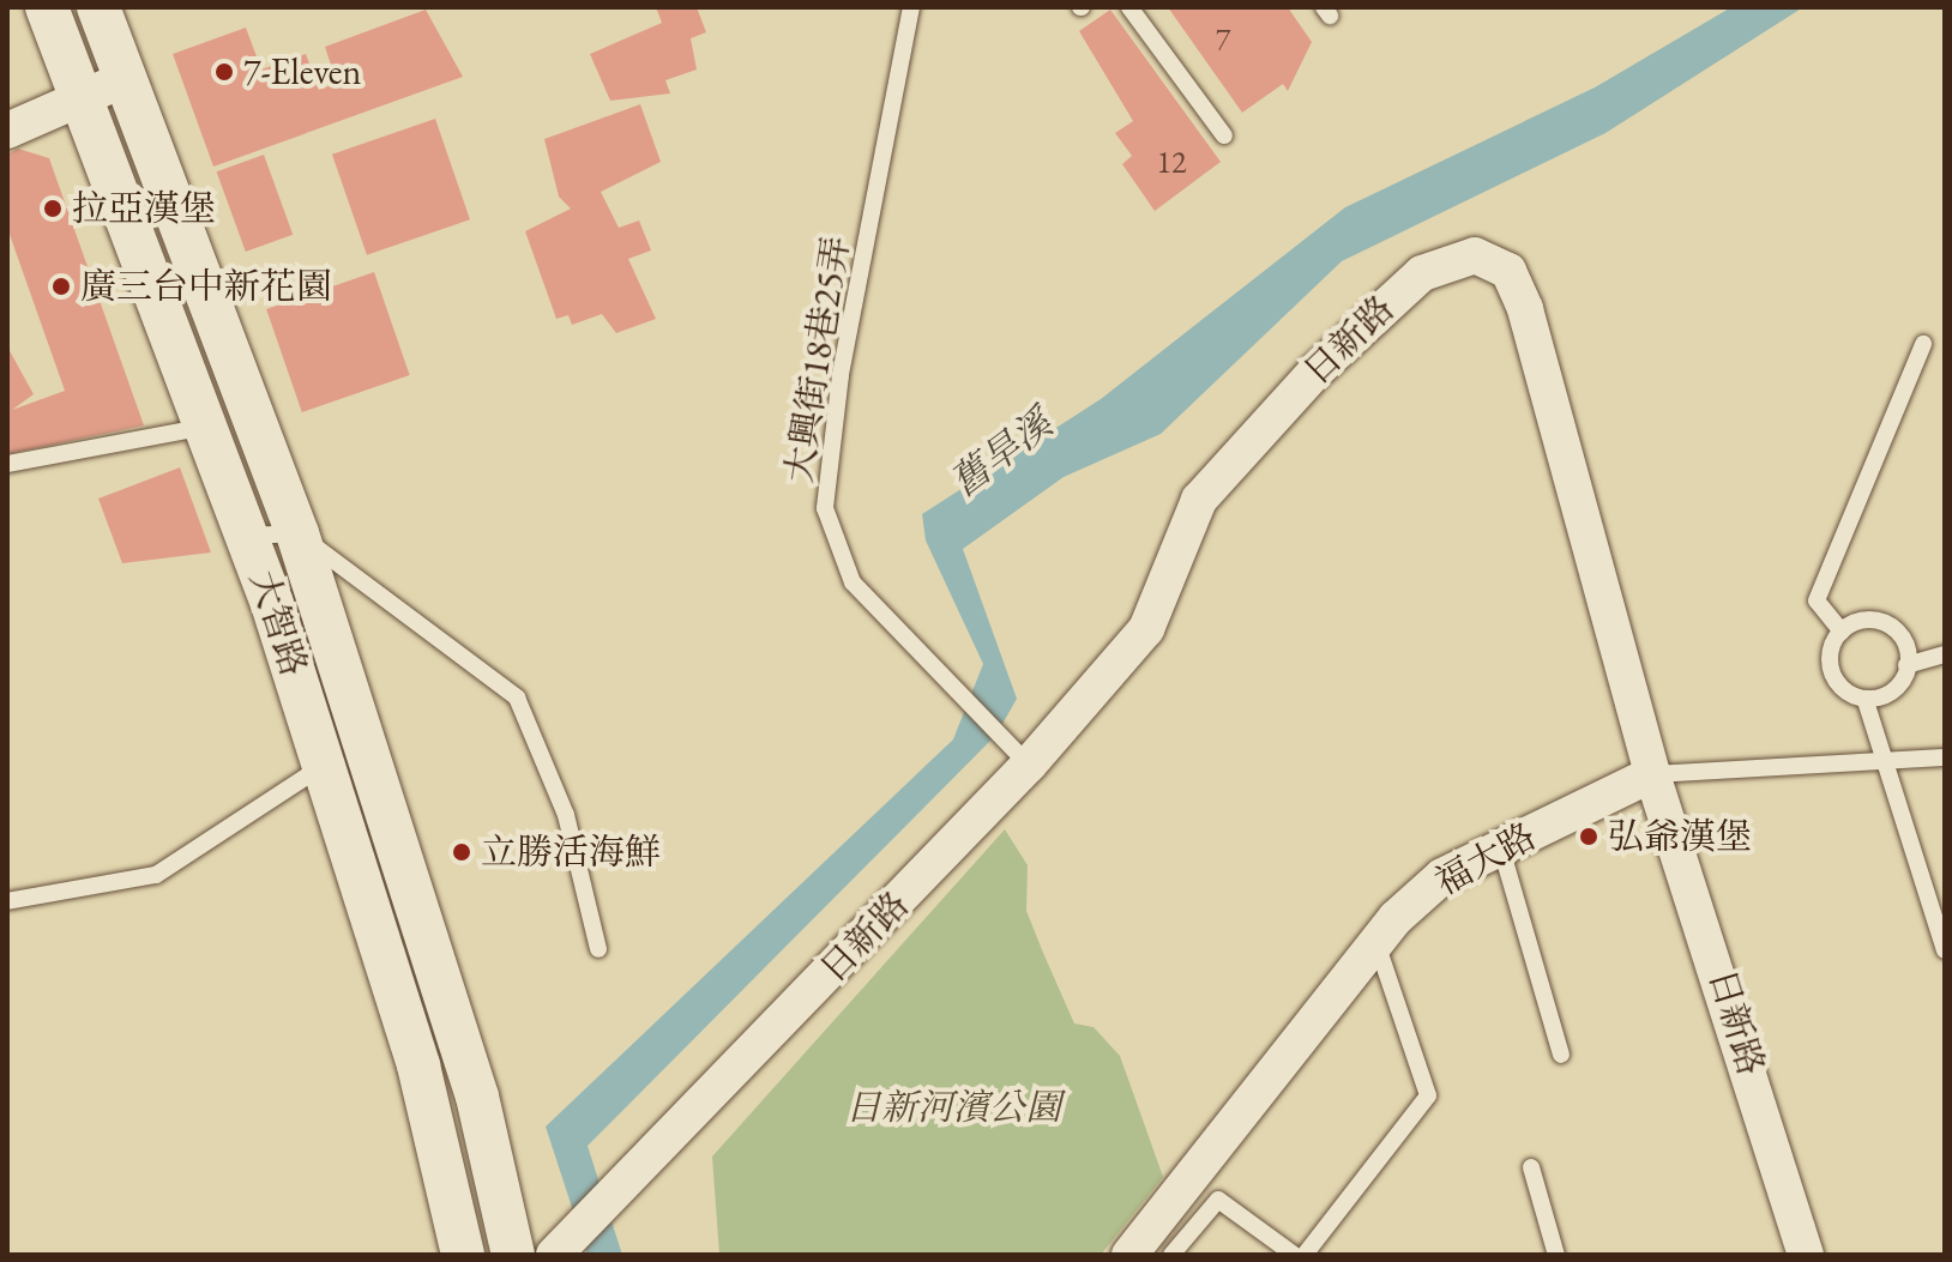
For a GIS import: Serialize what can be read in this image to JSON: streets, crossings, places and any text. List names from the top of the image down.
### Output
{
  "streets": {
    "street": ["日新路", "大智路", "福大路"],
    "lane": ["大興街18巷25弄"]
  },
  "crossings": [
    ["日新路", "大興街18巷25弄"],
    ["日新路", "福大路"]
  ],
  "water": ["舊旱溪"],
  "parks": ["日新河濱公園"],
  "places": [
    "7-Eleven",
    "拉亞漢堡",
    "廣三台中新花園",
    "弘爺漢堡",
    "立勝活海鮮"
  ],
  "house_numbers": ["7", "12"]
}
